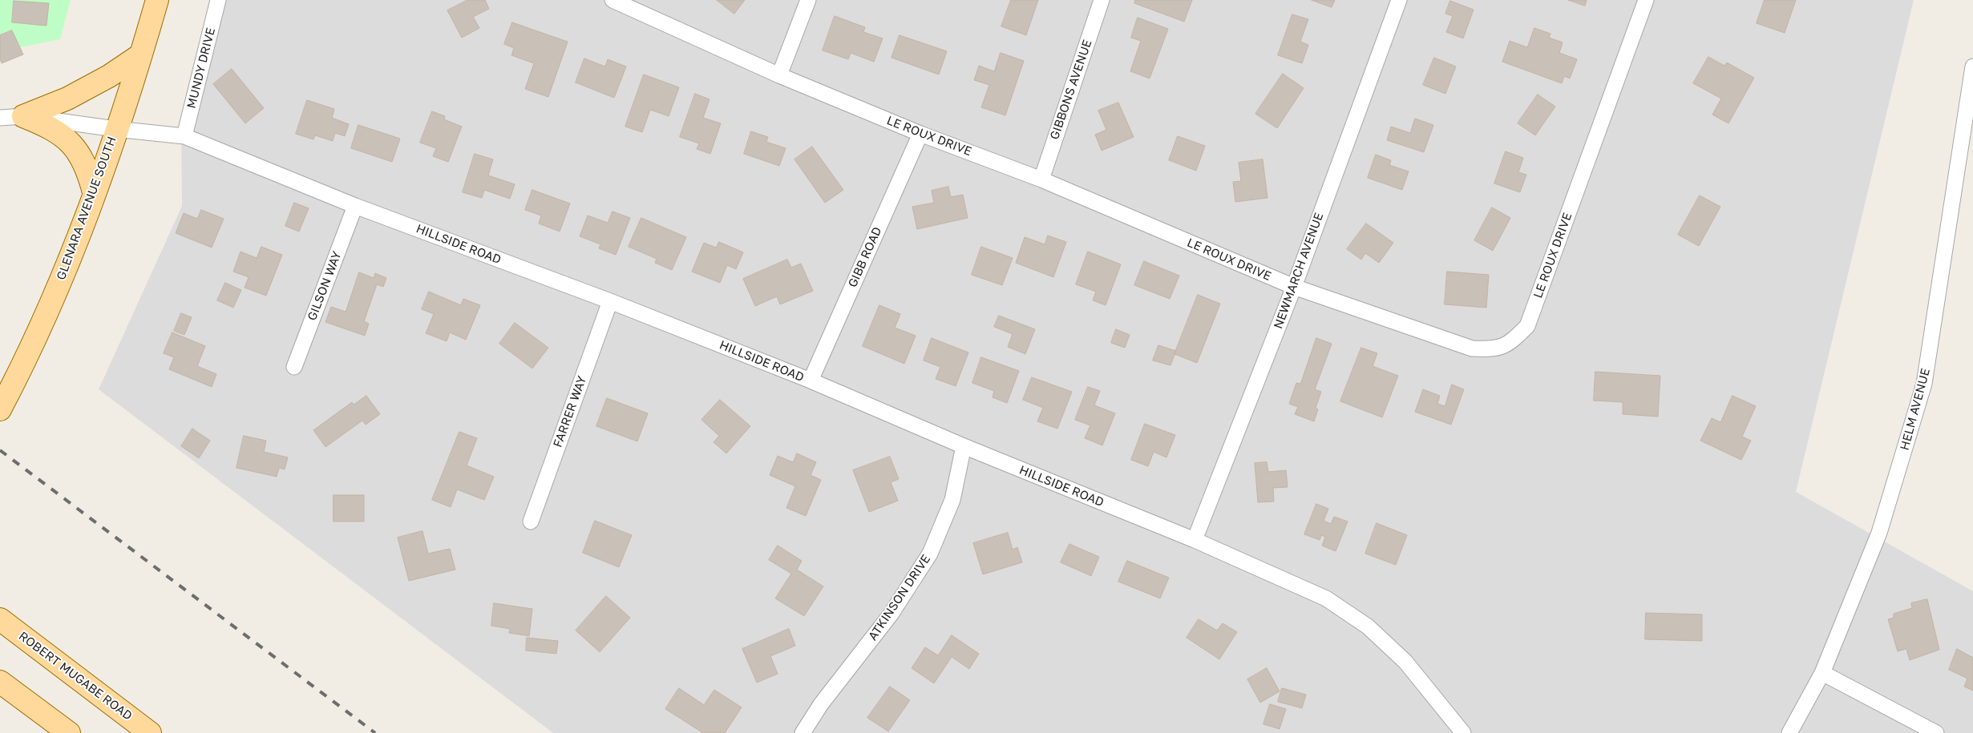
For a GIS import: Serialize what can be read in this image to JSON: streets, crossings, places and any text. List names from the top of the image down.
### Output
{
  "streets": {
    "main road": ["GLENARA AVENUE SOUTH", "ROBERT MUGABE ROAD"],
    "street": [
      "MUNDY DRIVE",
      "GIBBONS AVENUE",
      "LE ROUX DRIVE",
      "HILLSIDE ROAD",
      "GIBB ROAD",
      "NEWMARCH AVENUE",
      "GILSON WAY",
      "HELM AVENUE",
      "FARRER WAY",
      "ATKINSON DRIVE"
    ]
  },
  "crossings": [
    ["MUNDY DRIVE", "HILLSIDE ROAD"],
    ["GIBBONS AVENUE", "LE ROUX DRIVE"],
    ["LE ROUX DRIVE", "GIBB ROAD"],
    ["LE ROUX DRIVE", "NEWMARCH AVENUE"],
    ["GLENARA AVENUE SOUTH", "HILLSIDE ROAD"],
    ["HILLSIDE ROAD", "GIBB ROAD"],
    ["HILLSIDE ROAD", "NEWMARCH AVENUE"],
    ["HILLSIDE ROAD", "GILSON WAY"],
    ["HILLSIDE ROAD", "FARRER WAY"],
    ["HILLSIDE ROAD", "ATKINSON DRIVE"]
  ]
}
